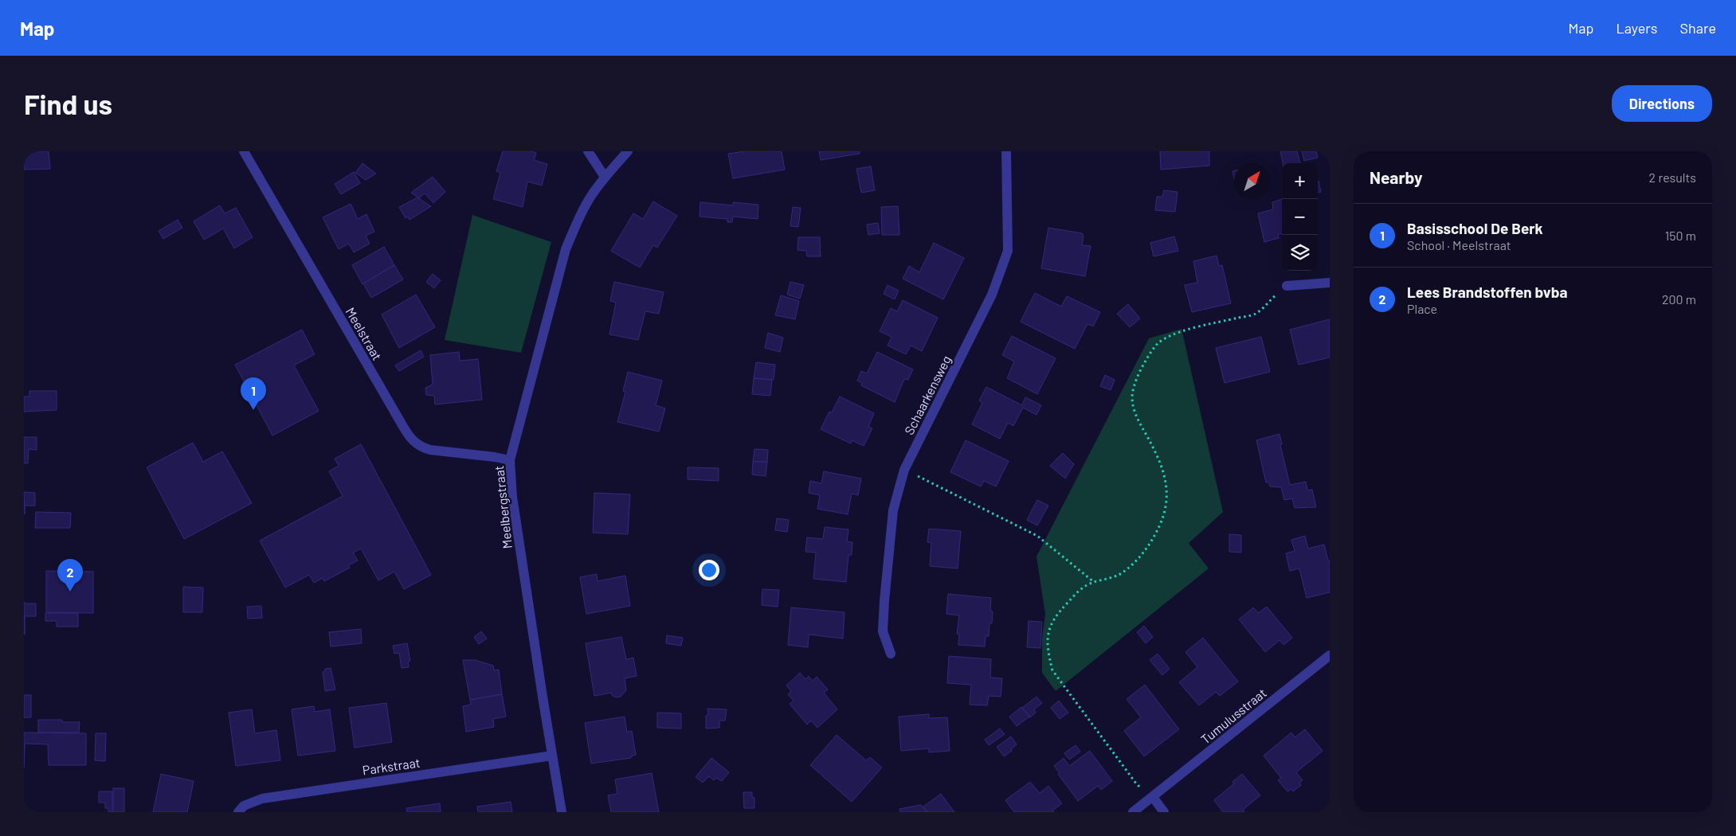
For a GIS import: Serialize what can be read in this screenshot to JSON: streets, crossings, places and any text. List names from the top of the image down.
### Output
{
  "streets": {
    "street": [
      "Meelstraat",
      "Schaarkensweg",
      "Meelbergstraat",
      "Tumulusstraat",
      "Parkstraat"
    ]
  },
  "crossings": [
    ["Meelstraat", "Meelbergstraat"],
    ["Meelbergstraat", "Parkstraat"]
  ],
  "north": "top right",
  "page": {
    "header": "Map",
    "nav": ["Map", "Layers", "Share"],
    "buttons": "Directions",
    "title": "Find us",
    "heading": ["Nearby", "2 results"],
    "map_buttons": ["+", "−"],
    "list": [
      {
        "mark": "1",
        "name": "Basisschool De Berk",
        "note": "School · Meelstraat",
        "value": "150 m"
      },
      {
        "mark": "2",
        "name": "Lees Brandstoffen bvba",
        "note": "Place",
        "value": "200 m"
      }
    ],
    "pins": ["1", "2"]
  }
}
